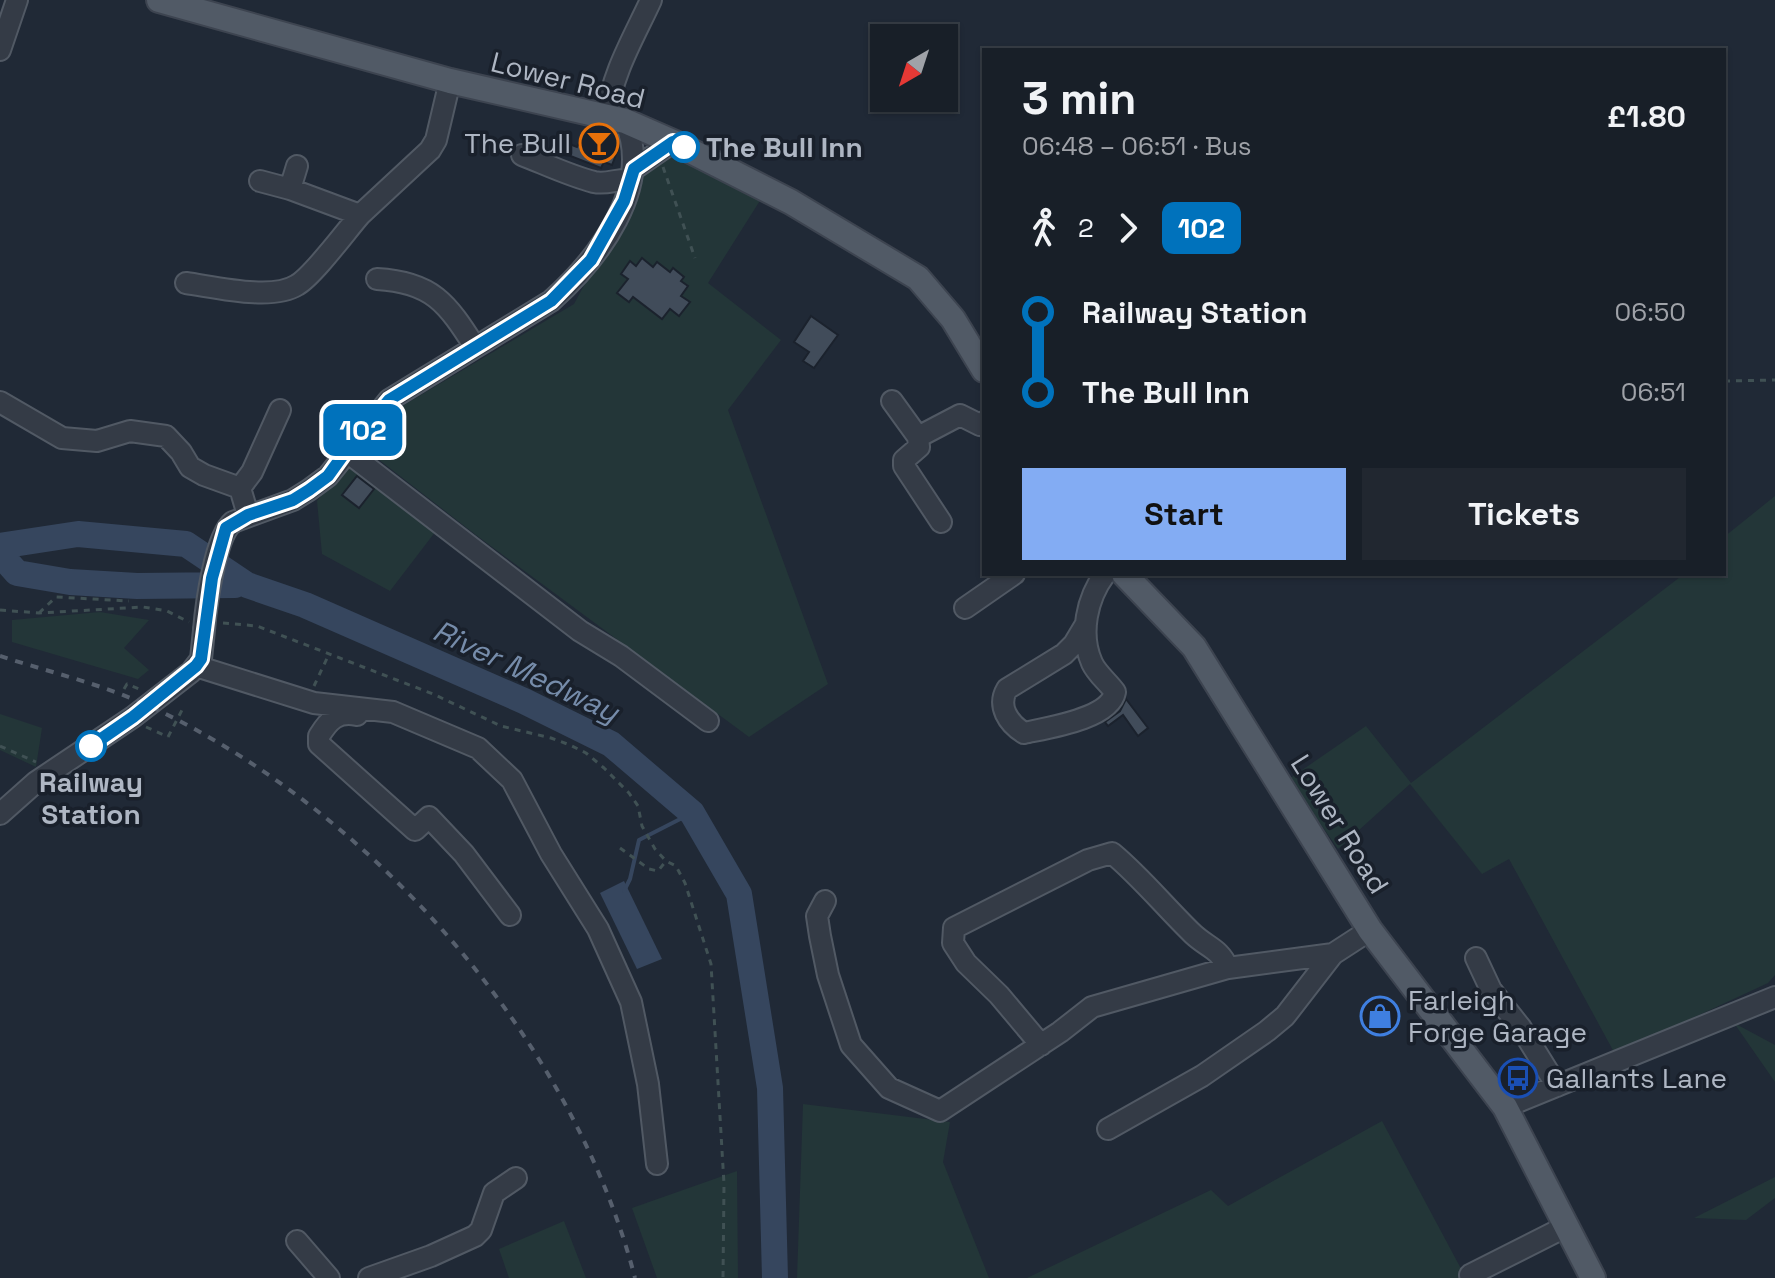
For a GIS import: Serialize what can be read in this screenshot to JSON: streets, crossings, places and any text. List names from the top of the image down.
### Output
{
  "streets": {
    "main road": ["Lower Road"]
  },
  "water": ["River Medway"],
  "places": {
    "bar": ["The Bull"],
    "other": ["The Bull Inn", "Railway Station"],
    "shop": ["Farleigh Forge Garage"],
    "bus stop": ["Gallants Lane"]
  },
  "lines": ["bus line 102"],
  "north": "bottom left",
  "page": {
    "on_map": "102",
    "heading": ["3 min", "06:48 – 06:51 · Bus", "£1.80"],
    "legs": ["2", "102"],
    "list": [
      {
        "name": "Railway Station",
        "value": "06:50"
      },
      {
        "name": "The Bull Inn",
        "value": "06:51"
      }
    ],
    "buttons": ["Start", "Tickets"]
  }
}
